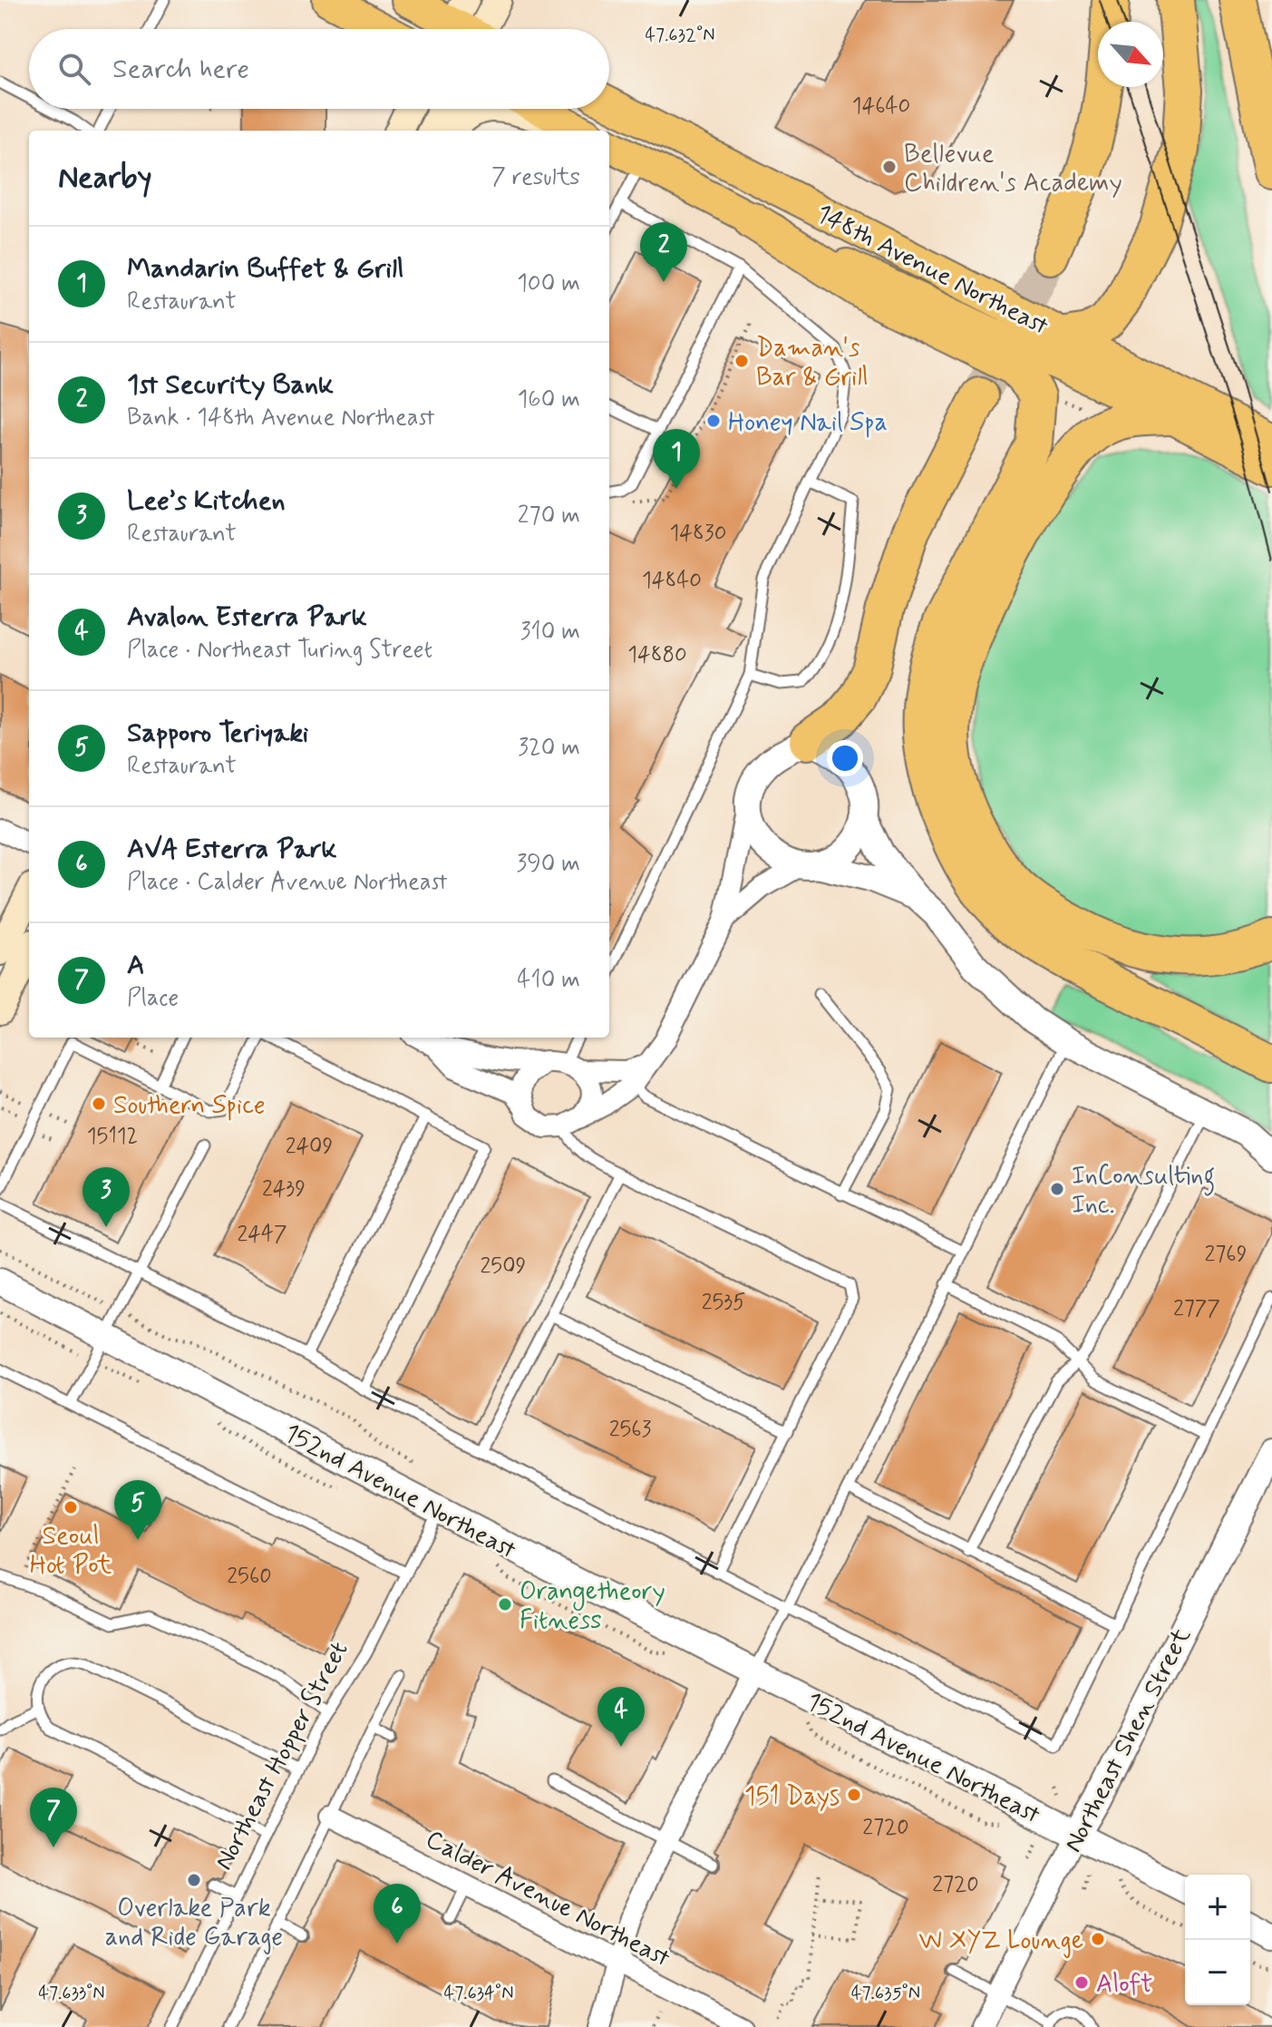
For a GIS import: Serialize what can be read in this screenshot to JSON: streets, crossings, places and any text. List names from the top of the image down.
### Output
{
  "streets": {
    "main road": ["148th Avenue Northeast"],
    "street": ["152nd Avenue Northeast", "Northeast Shen Street", "Calder Avenue Northeast"],
    "lane": ["Northeast Hopper Street"]
  },
  "crossings": [
    ["152nd Avenue Northeast", "Northeast Shen Street"],
    ["152nd Avenue Northeast", "Northeast Hopper Street"]
  ],
  "places": [
    "Bellevue Children's Academy",
    "Daman's Bar & Grill",
    "Honey Nail Spa",
    "Southern Spice",
    "InConsulting Inc.",
    "Seoul Hot Pot",
    "Orangetheory Fitness",
    "151 Days",
    "Overlake Park and Ride Garage",
    "W XYZ Lounge",
    "Aloft"
  ],
  "house_numbers": [
    "14640",
    "14830",
    "14840",
    "14880",
    "15112",
    "2409",
    "2439",
    "2447",
    "2769",
    "2509",
    "2535",
    "2777",
    "2563",
    "2560",
    "2720",
    "2720"
  ],
  "north": "bottom right",
  "page": {
    "search": "Search here",
    "heading": ["Nearby", "7 results"],
    "pins": [
      "2",
      "1",
      "3",
      "5",
      "4",
      "7",
      "6"
    ],
    "list": [
      {
        "mark": "1",
        "name": "Mandarin Buffet & Grill",
        "note": "Restaurant",
        "value": "100 m"
      },
      {
        "mark": "2",
        "name": "1st Security Bank",
        "note": "Bank · 148th Avenue Northeast",
        "value": "160 m"
      },
      {
        "mark": "3",
        "name": "Lee’s Kitchen",
        "note": "Restaurant",
        "value": "270 m"
      },
      {
        "mark": "4",
        "name": "Avalon Esterra Park",
        "note": "Place · Northeast Turing Street",
        "value": "310 m"
      },
      {
        "mark": "5",
        "name": "Sapporo Teriyaki",
        "note": "Restaurant",
        "value": "320 m"
      },
      {
        "mark": "6",
        "name": "AVA Esterra Park",
        "note": "Place · Calder Avenue Northeast",
        "value": "390 m"
      },
      {
        "mark": "7",
        "name": "A",
        "note": "Place",
        "value": "410 m"
      }
    ],
    "map_buttons": ["+", "−"]
  },
  "coordinates": [
    "47.632°N",
    "47.633°N",
    "47.634°N",
    "47.635°N"
  ]
}
